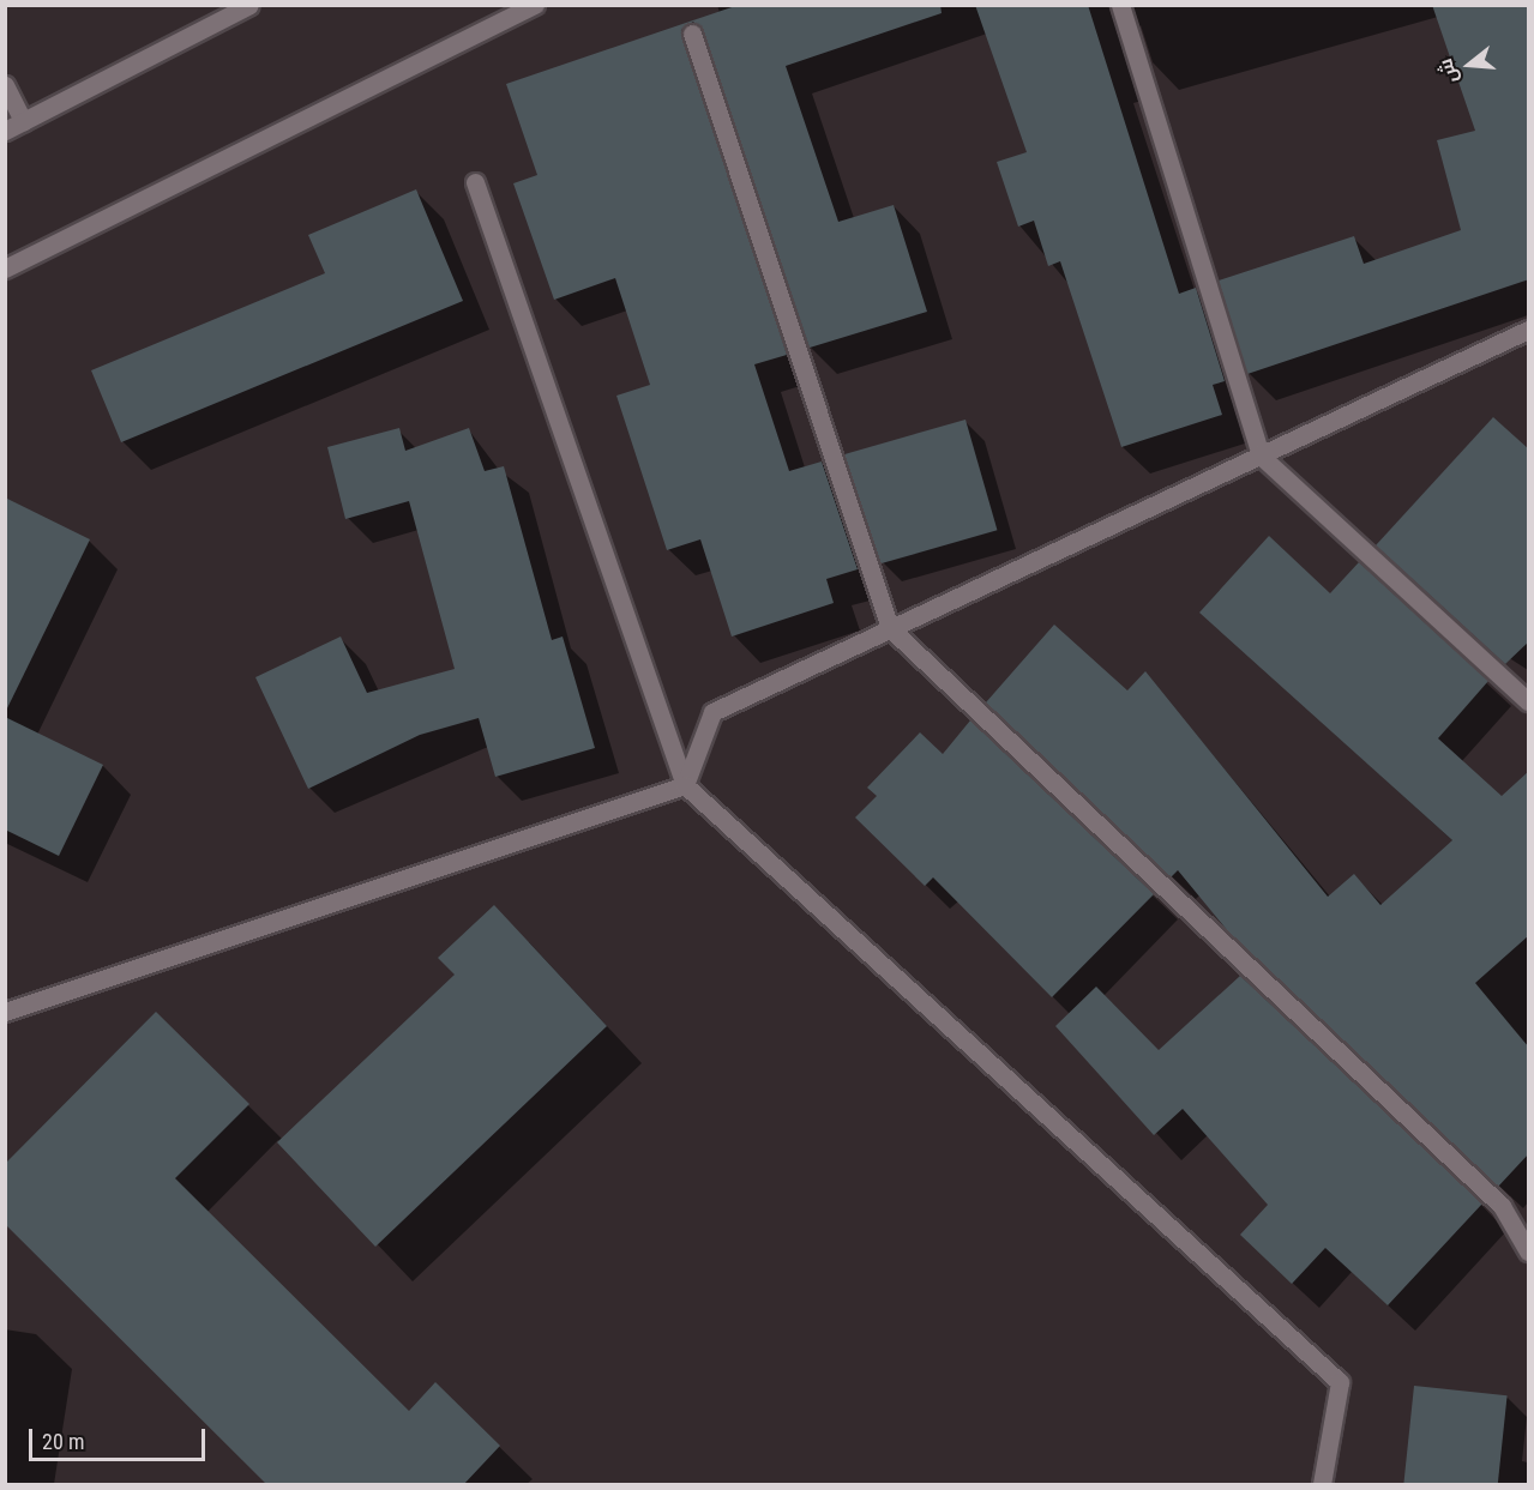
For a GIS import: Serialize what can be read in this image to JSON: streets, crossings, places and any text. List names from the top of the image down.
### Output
{
  "scale_bar": "20 m",
  "north": "left"
}
